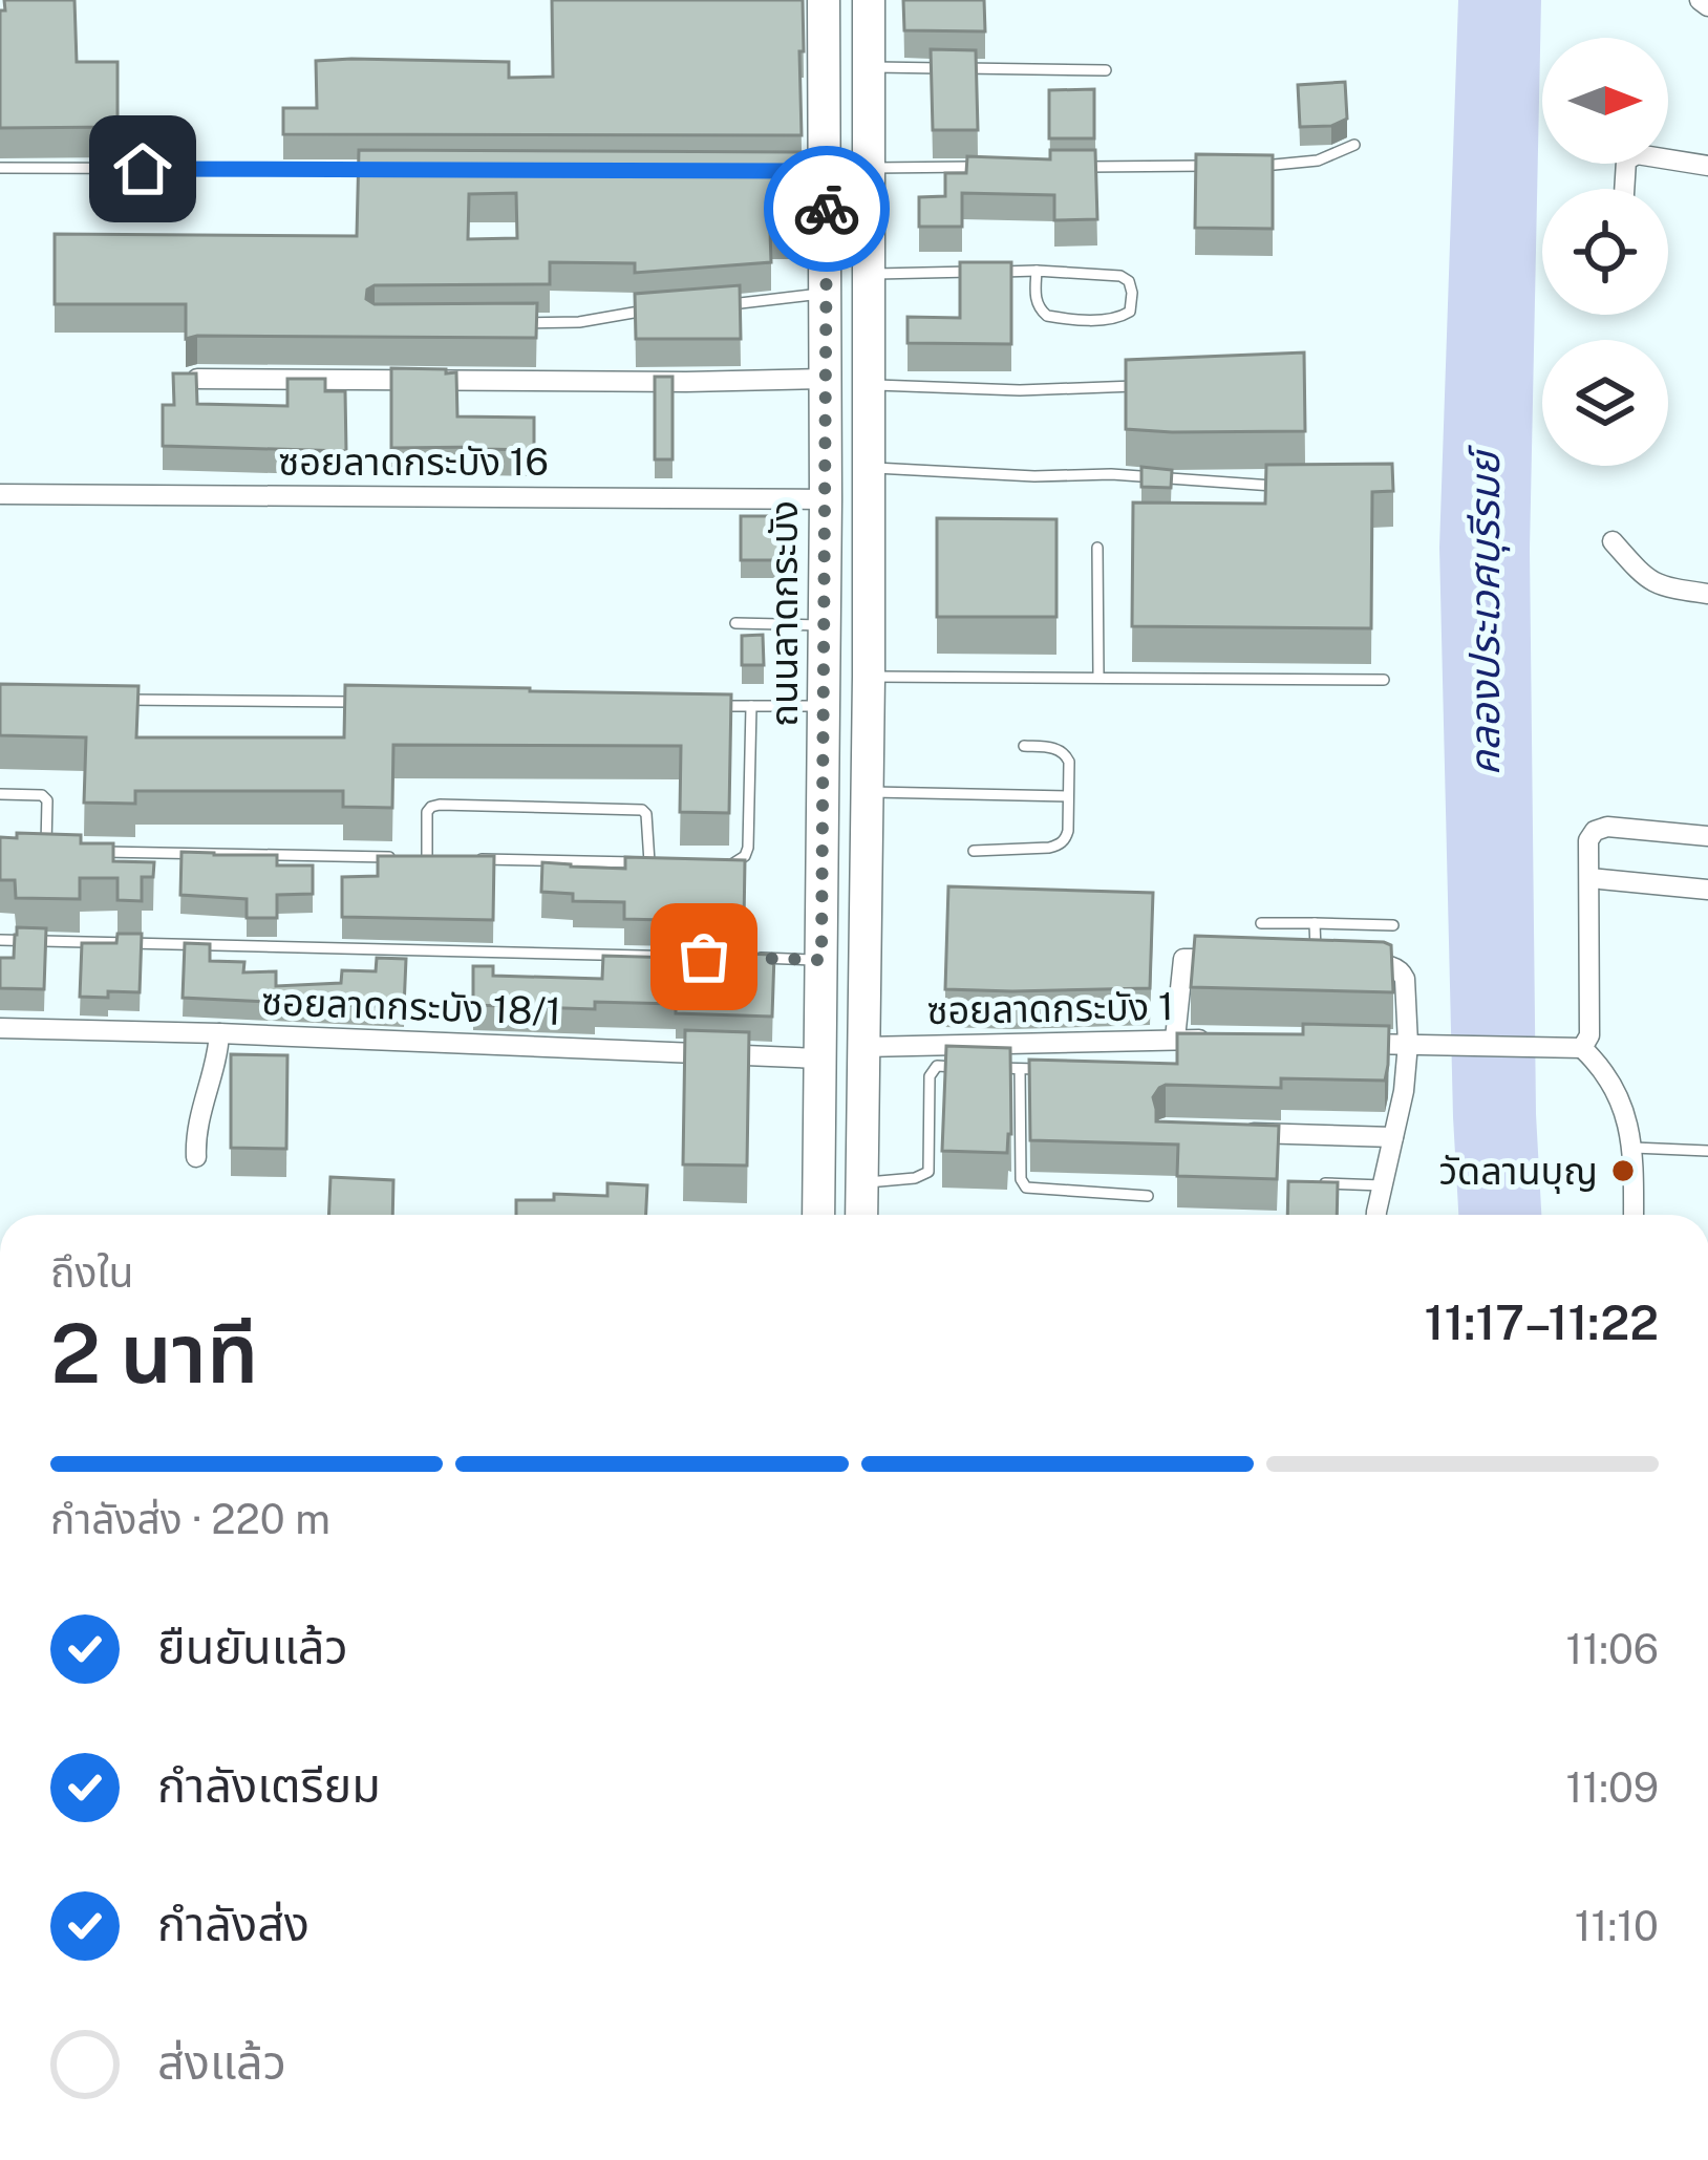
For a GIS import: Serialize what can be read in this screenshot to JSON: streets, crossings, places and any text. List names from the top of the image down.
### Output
{
  "streets": {
    "main road": ["ถนนลาดกระบัง"],
    "street": ["ซอยลาดกระบัง 16", "ซอยลาดกระบัง 18/1", "ซอยลาดกระบัง 1"]
  },
  "crossings": [
    ["ซอยลาดกระบัง 16", "ถนนลาดกระบัง"],
    ["ถนนลาดกระบัง", "ซอยลาดกระบัง 18/1"]
  ],
  "water": ["คลองประเวศบุรีรมย์"],
  "places": ["วัดลานบุญ"],
  "north": "right",
  "page": {
    "heading": ["2 นาที", "ถึงใน", "11:17–11:22"],
    "bar": "กำลังส่ง · 220 m",
    "list": [
      ["ยืนยันแล้ว", "11:06"],
      ["กำลังเตรียม", "11:09"],
      ["กำลังส่ง", "11:10"],
      "ส่งแล้ว"
    ]
  }
}
